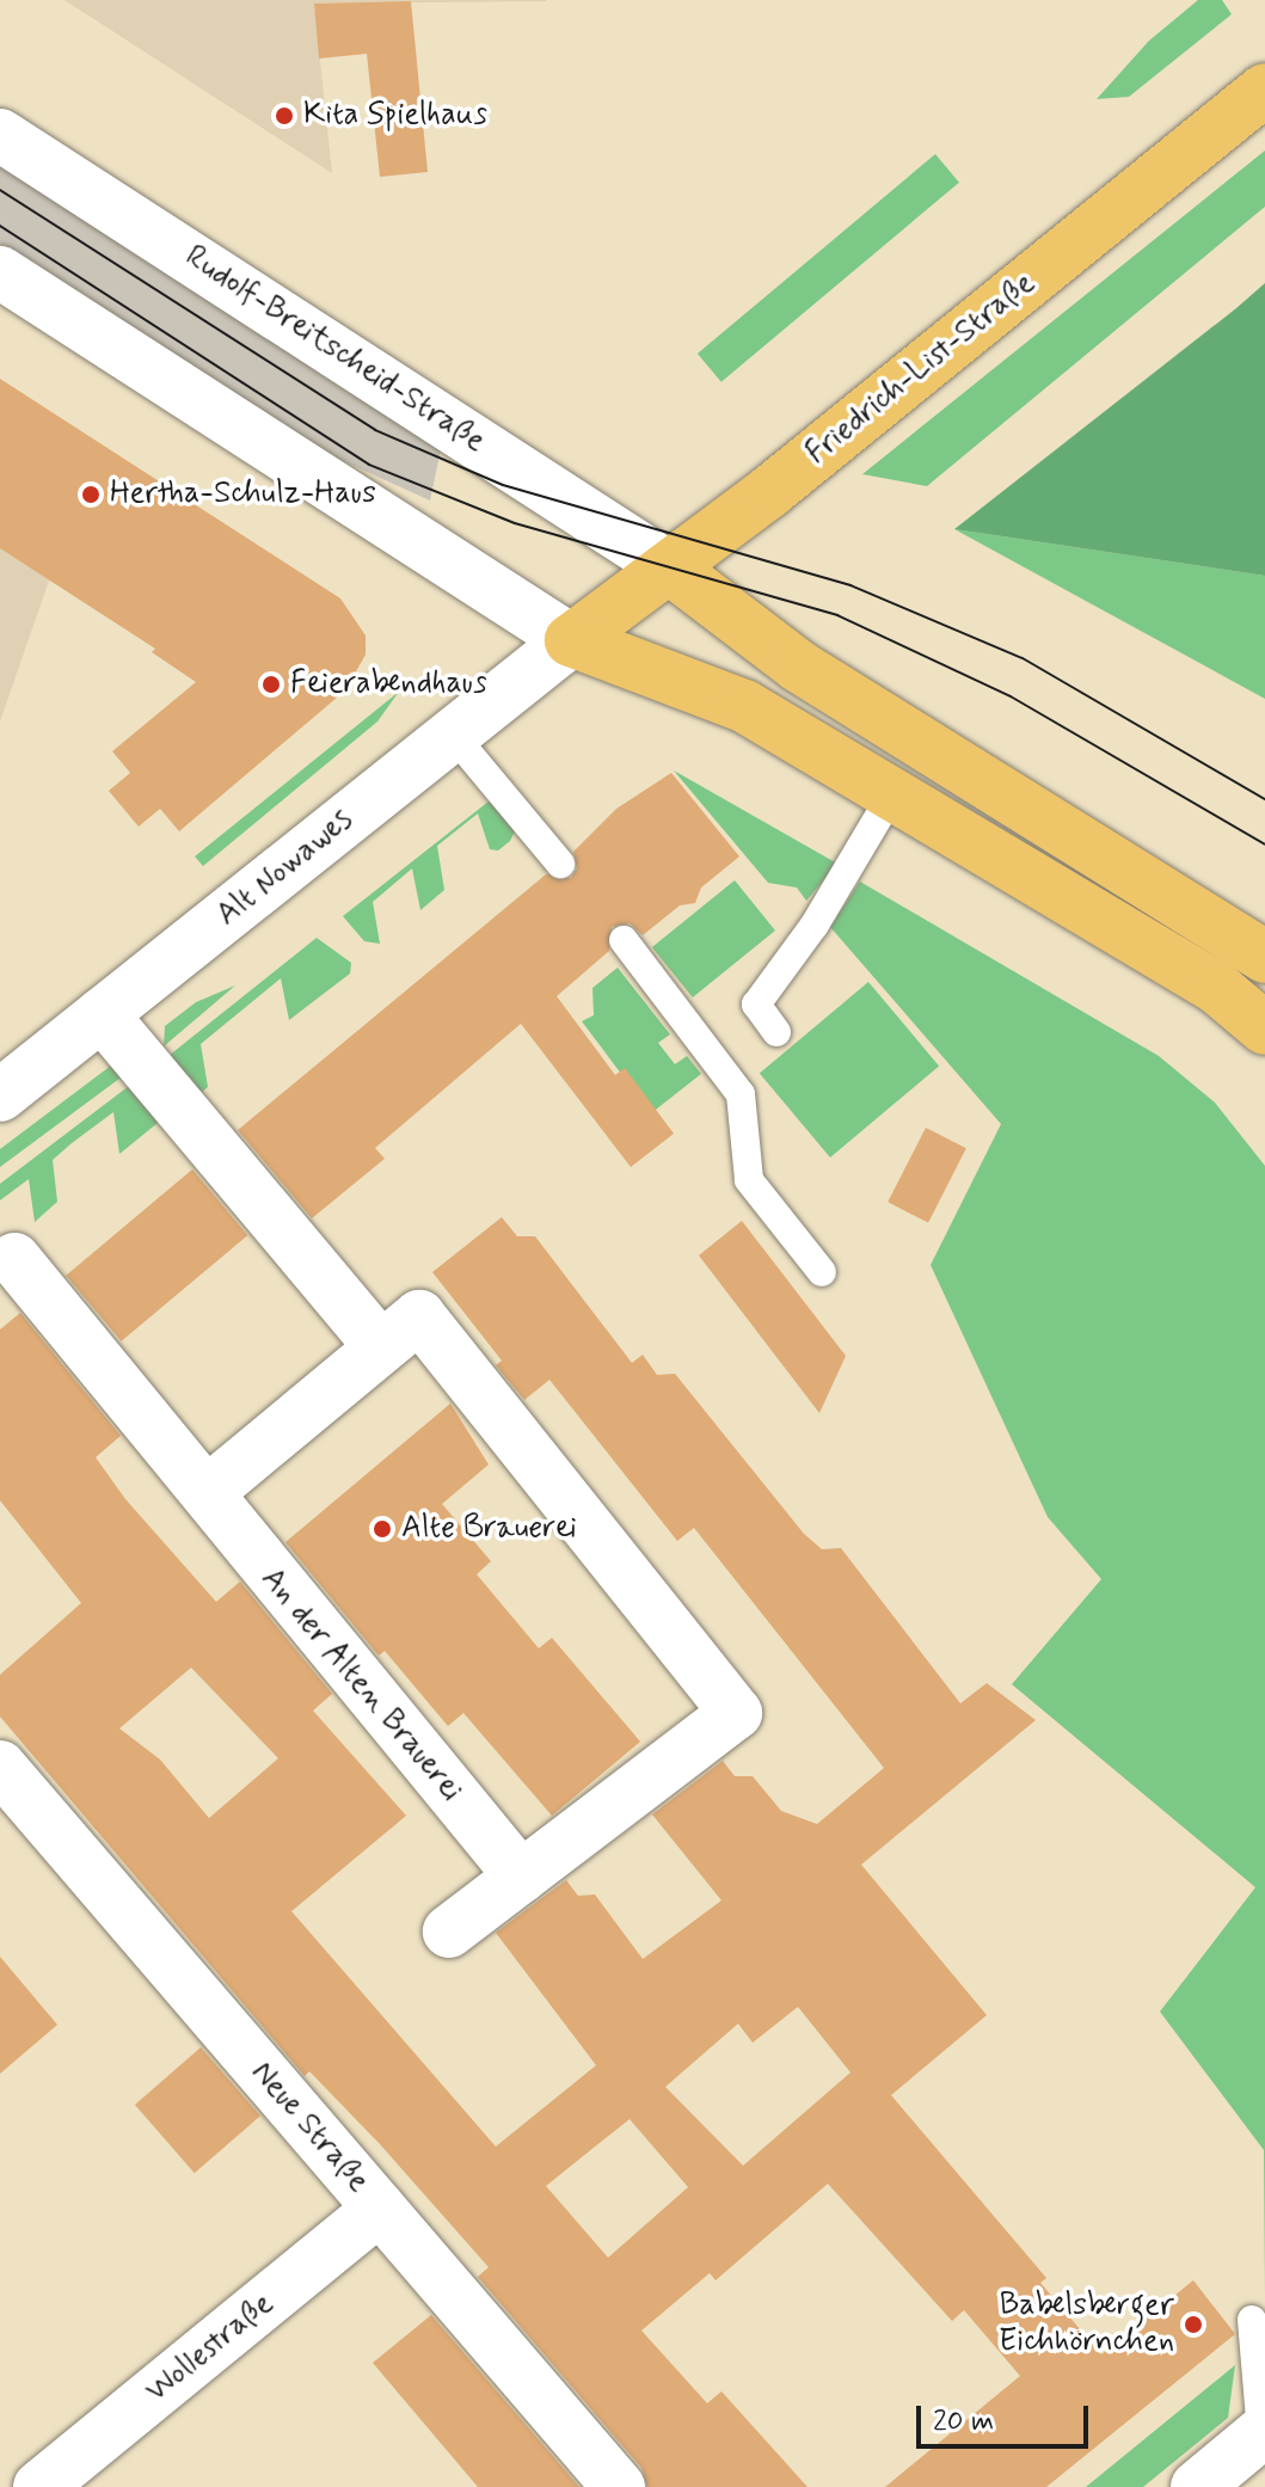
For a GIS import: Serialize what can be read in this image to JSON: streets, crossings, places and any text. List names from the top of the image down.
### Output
{
  "streets": {
    "main road": ["Friedrich-List-Straße"],
    "street": [
      "Rudolf-Breitscheid-Straße",
      "Alt Nowawes",
      "An der Alten Brauerei",
      "Neue Straße",
      "Wollestraße"
    ]
  },
  "crossings": [
    ["Rudolf-Breitscheid-Straße", "Friedrich-List-Straße"],
    ["Friedrich-List-Straße", "Alt Nowawes"],
    ["Neue Straße", "Wollestraße"]
  ],
  "places": [
    "Kita Spielhaus",
    "Hertha-Schulz-Haus",
    "Feierabendhaus",
    "Alte Brauerei",
    "Babelsberger Eichhörnchen"
  ],
  "scale_bar": "20 m"
}
